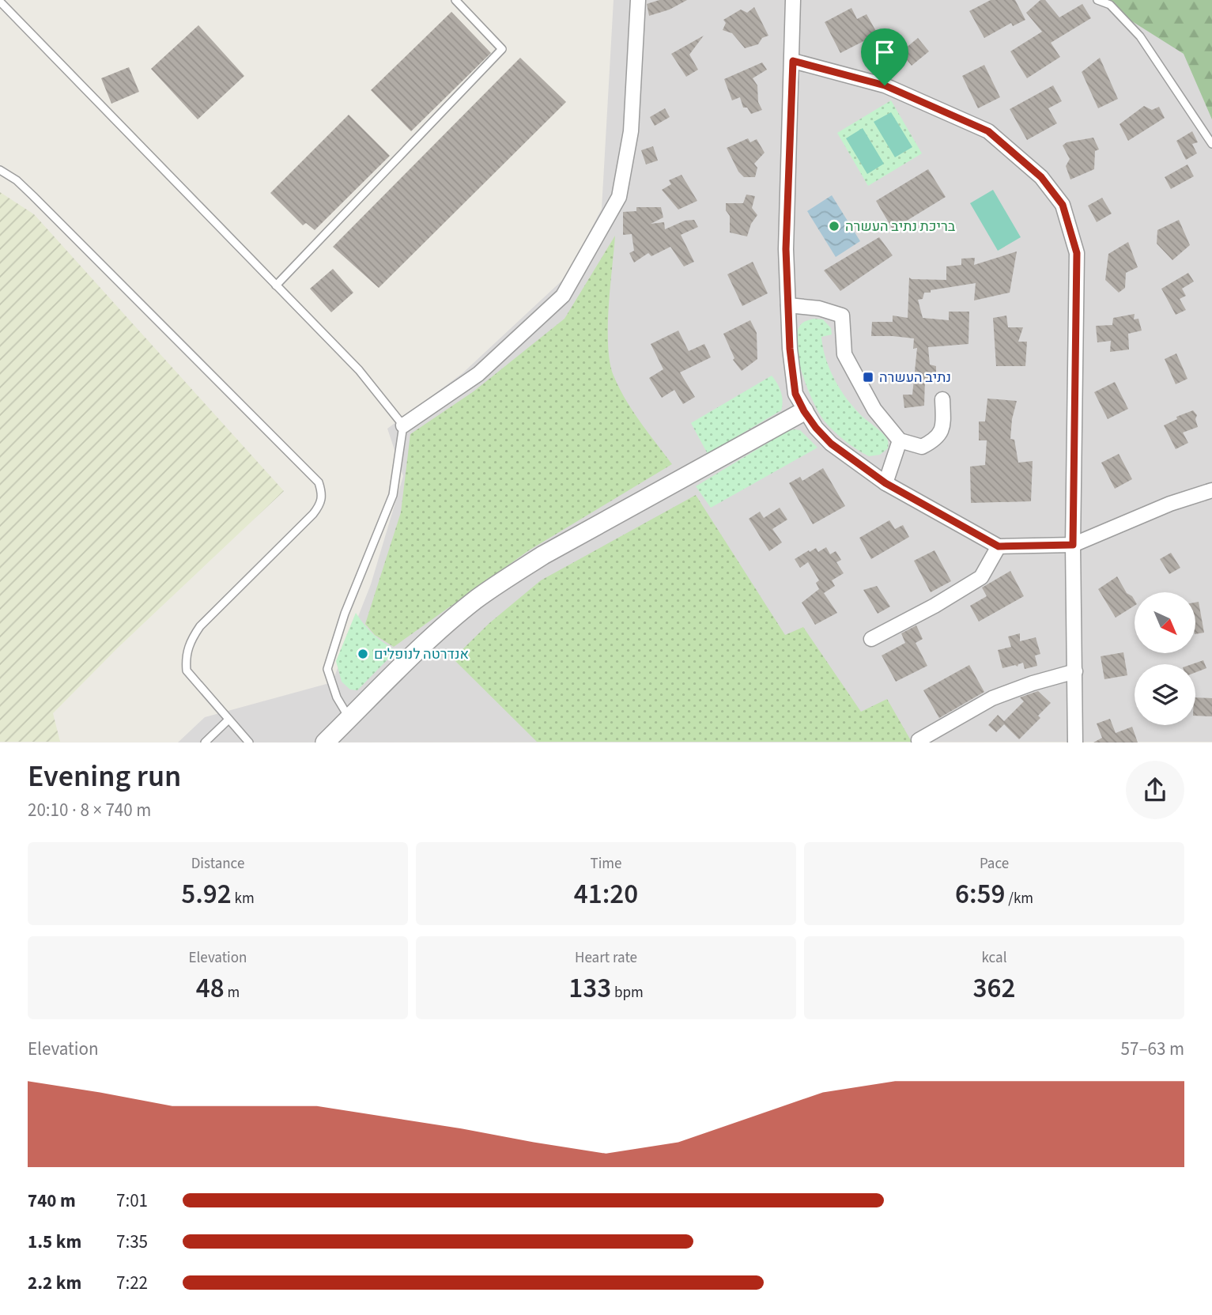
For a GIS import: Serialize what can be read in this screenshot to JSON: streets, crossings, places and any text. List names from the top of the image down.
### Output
{
  "places": {
    "other": ["בריכת נתיב העשרה", "אנדרטה לנופלים"],
    "transit": ["נתיב העשרה"]
  },
  "north": "bottom right",
  "page": {
    "heading": ["Evening run", "20:10 · 8 × 740 m"],
    "stats": [
      ["Distance", "5.92 km"],
      ["Time", "41:20"],
      ["Pace", "6:59 /km"],
      ["Elevation", "48 m"],
      ["Heart rate", "133 bpm"],
      ["kcal", "362"]
    ],
    "chart": ["Elevation", "57–63 m"],
    "list": [
      {
        "name": "740 m",
        "note": "7:01"
      },
      {
        "name": "1.5 km",
        "note": "7:35"
      },
      {
        "name": "2.2 km",
        "note": "7:22"
      }
    ]
  }
}
